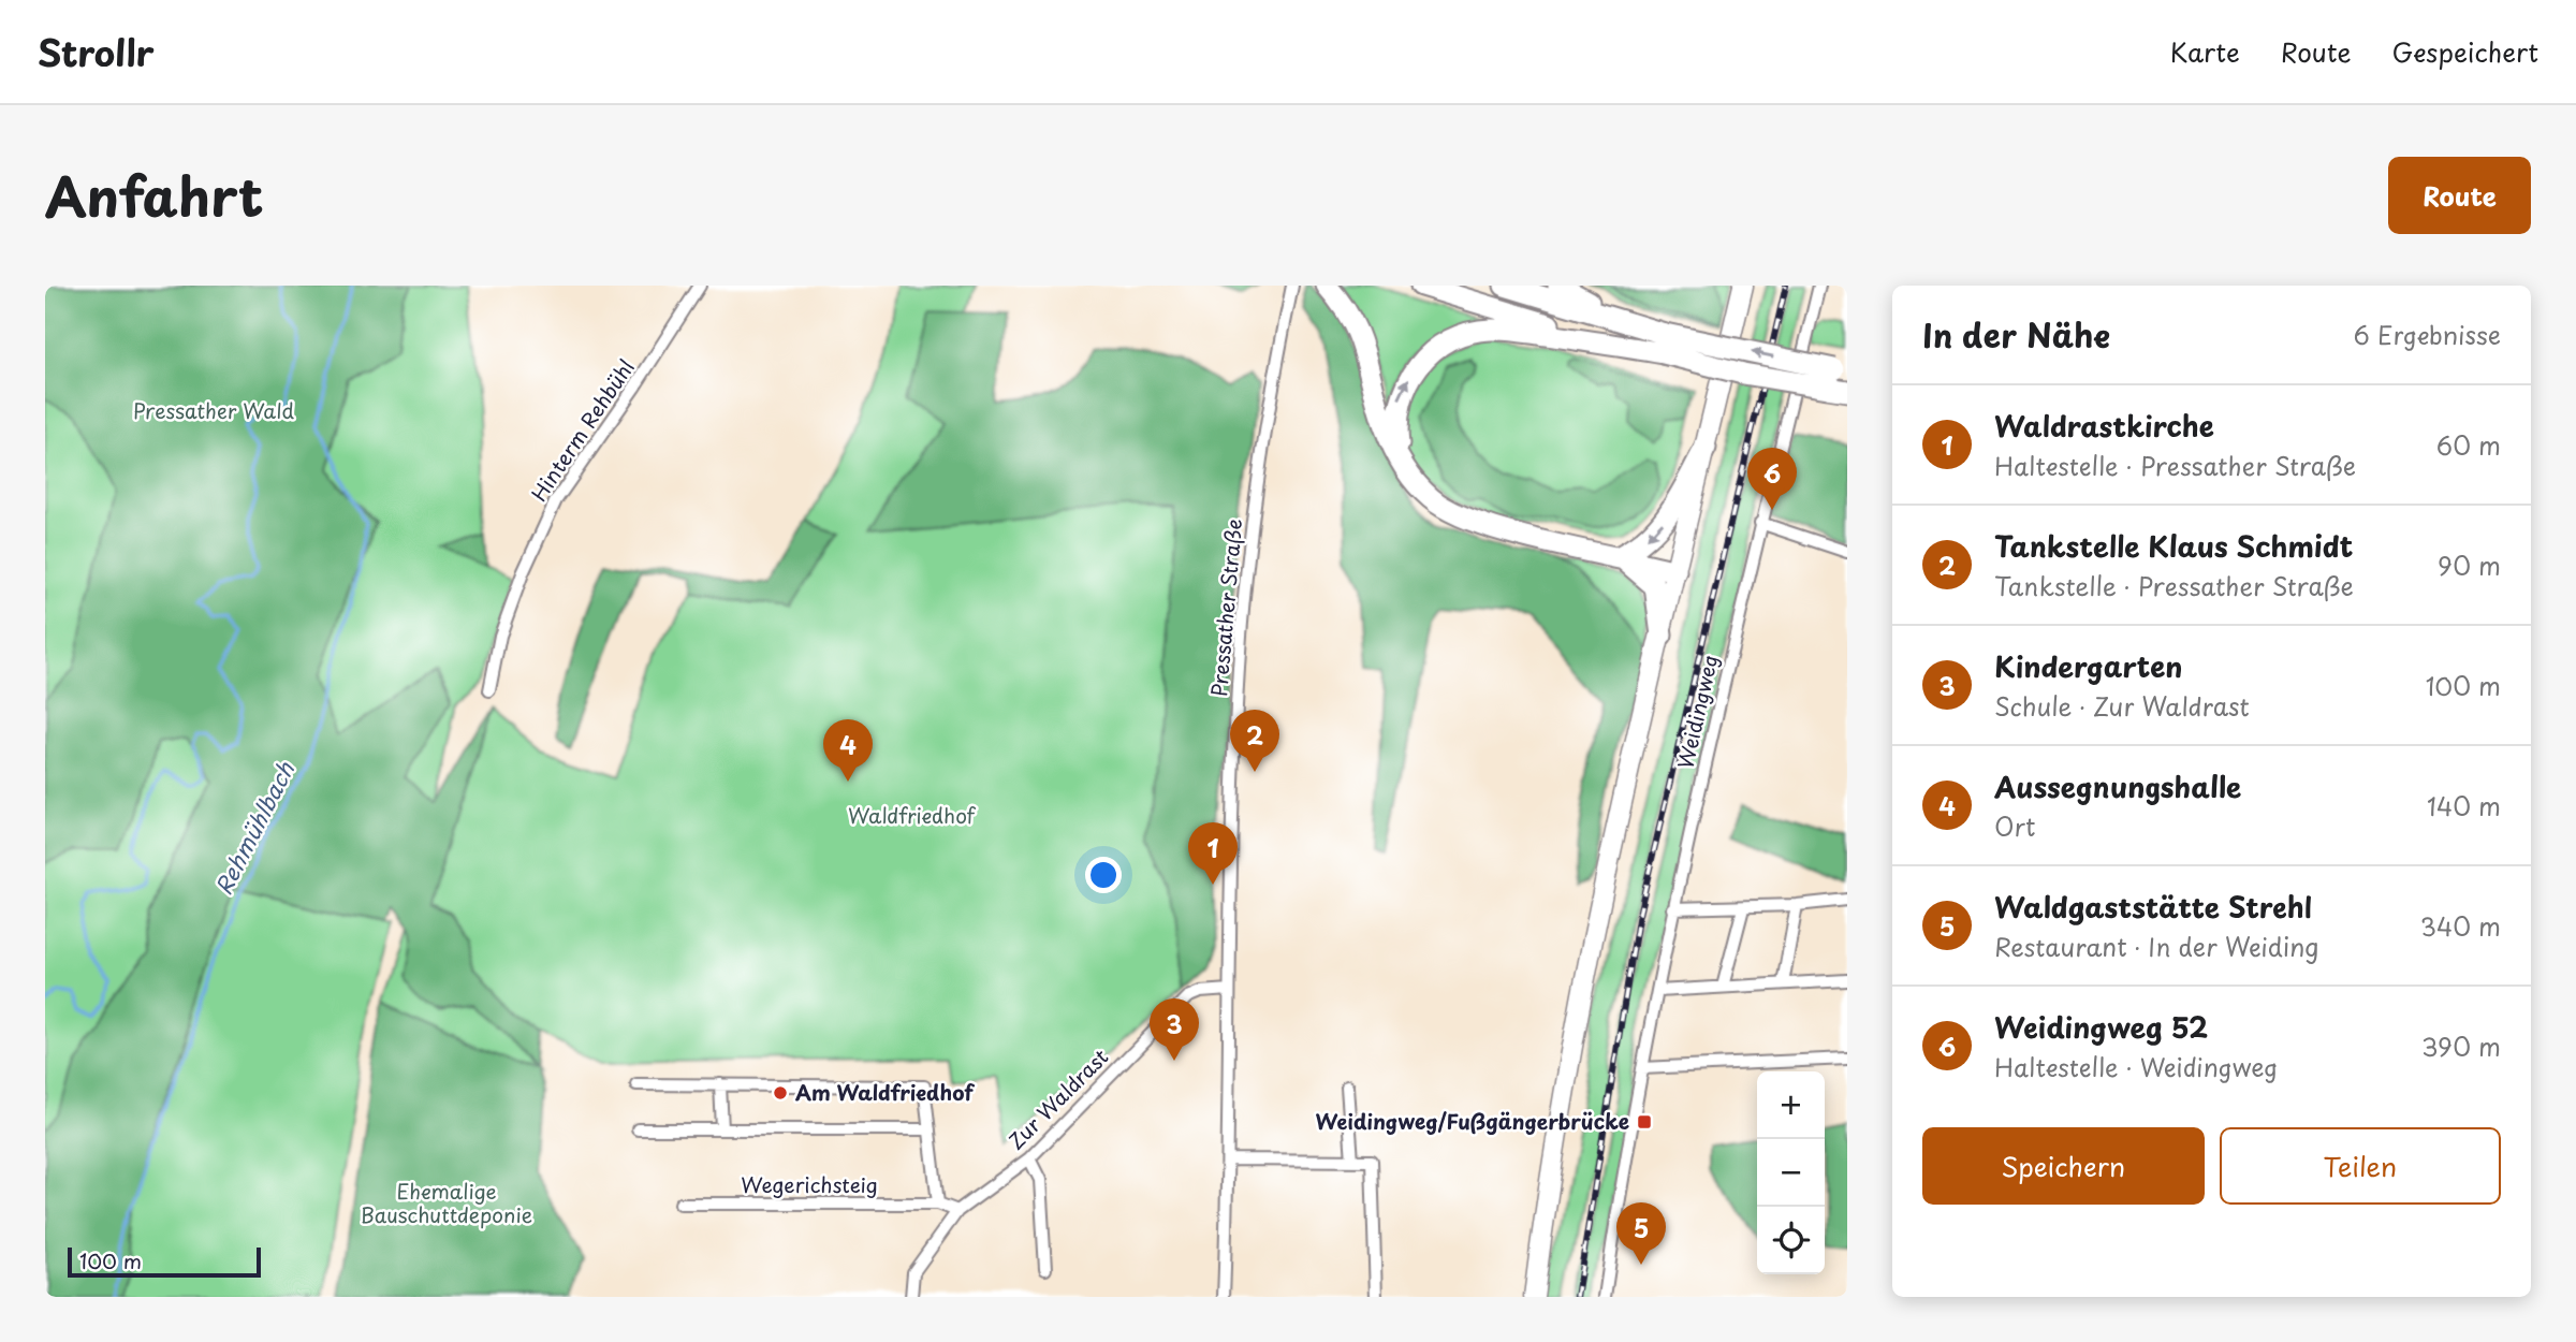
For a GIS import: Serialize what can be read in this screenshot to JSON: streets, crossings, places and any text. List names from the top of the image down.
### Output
{
  "streets": {
    "street": [
      "Hinterm Rehbühl",
      "Pressather Straße",
      "Weidingweg",
      "Zur Waldrast",
      "Wegerichsteig"
    ]
  },
  "crossings": [
    ["Pressather Straße", "Zur Waldrast"]
  ],
  "water": ["Rehmühlbach"],
  "parks": ["Pressather Wald", "Waldfriedhof", "Ehemalige Bauschuttdeponie"],
  "places": {
    "other": ["Am Waldfriedhof"],
    "transit": ["Weidingweg/Fußgängerbrücke"]
  },
  "scale_bar": "100 m",
  "page": {
    "header": "Strollr",
    "nav": ["Karte", "Route", "Gespeichert"],
    "title": "Anfahrt",
    "buttons": [
      "Route",
      ["Speichern", "Teilen"]
    ],
    "heading": ["In der Nähe", "6 Ergebnisse"],
    "list": [
      {
        "mark": "1",
        "name": "Waldrastkirche",
        "note": "Haltestelle · Pressather Straße",
        "value": "60 m"
      },
      {
        "mark": "2",
        "name": "Tankstelle Klaus Schmidt",
        "note": "Tankstelle · Pressather Straße",
        "value": "90 m"
      },
      {
        "mark": "3",
        "name": "Kindergarten",
        "note": "Schule · Zur Waldrast",
        "value": "100 m"
      },
      {
        "mark": "4",
        "name": "Aussegnungshalle",
        "note": "Ort",
        "value": "140 m"
      },
      {
        "mark": "5",
        "name": "Waldgaststätte Strehl",
        "note": "Restaurant · In der Weiding",
        "value": "340 m"
      },
      {
        "mark": "6",
        "name": "Weidingweg 52",
        "note": "Haltestelle · Weidingweg",
        "value": "390 m"
      }
    ],
    "pins": [
      "6",
      "2",
      "4",
      "1",
      "3",
      "5"
    ],
    "map_buttons": ["+", "−"],
    "scale": "100 m"
  }
}
